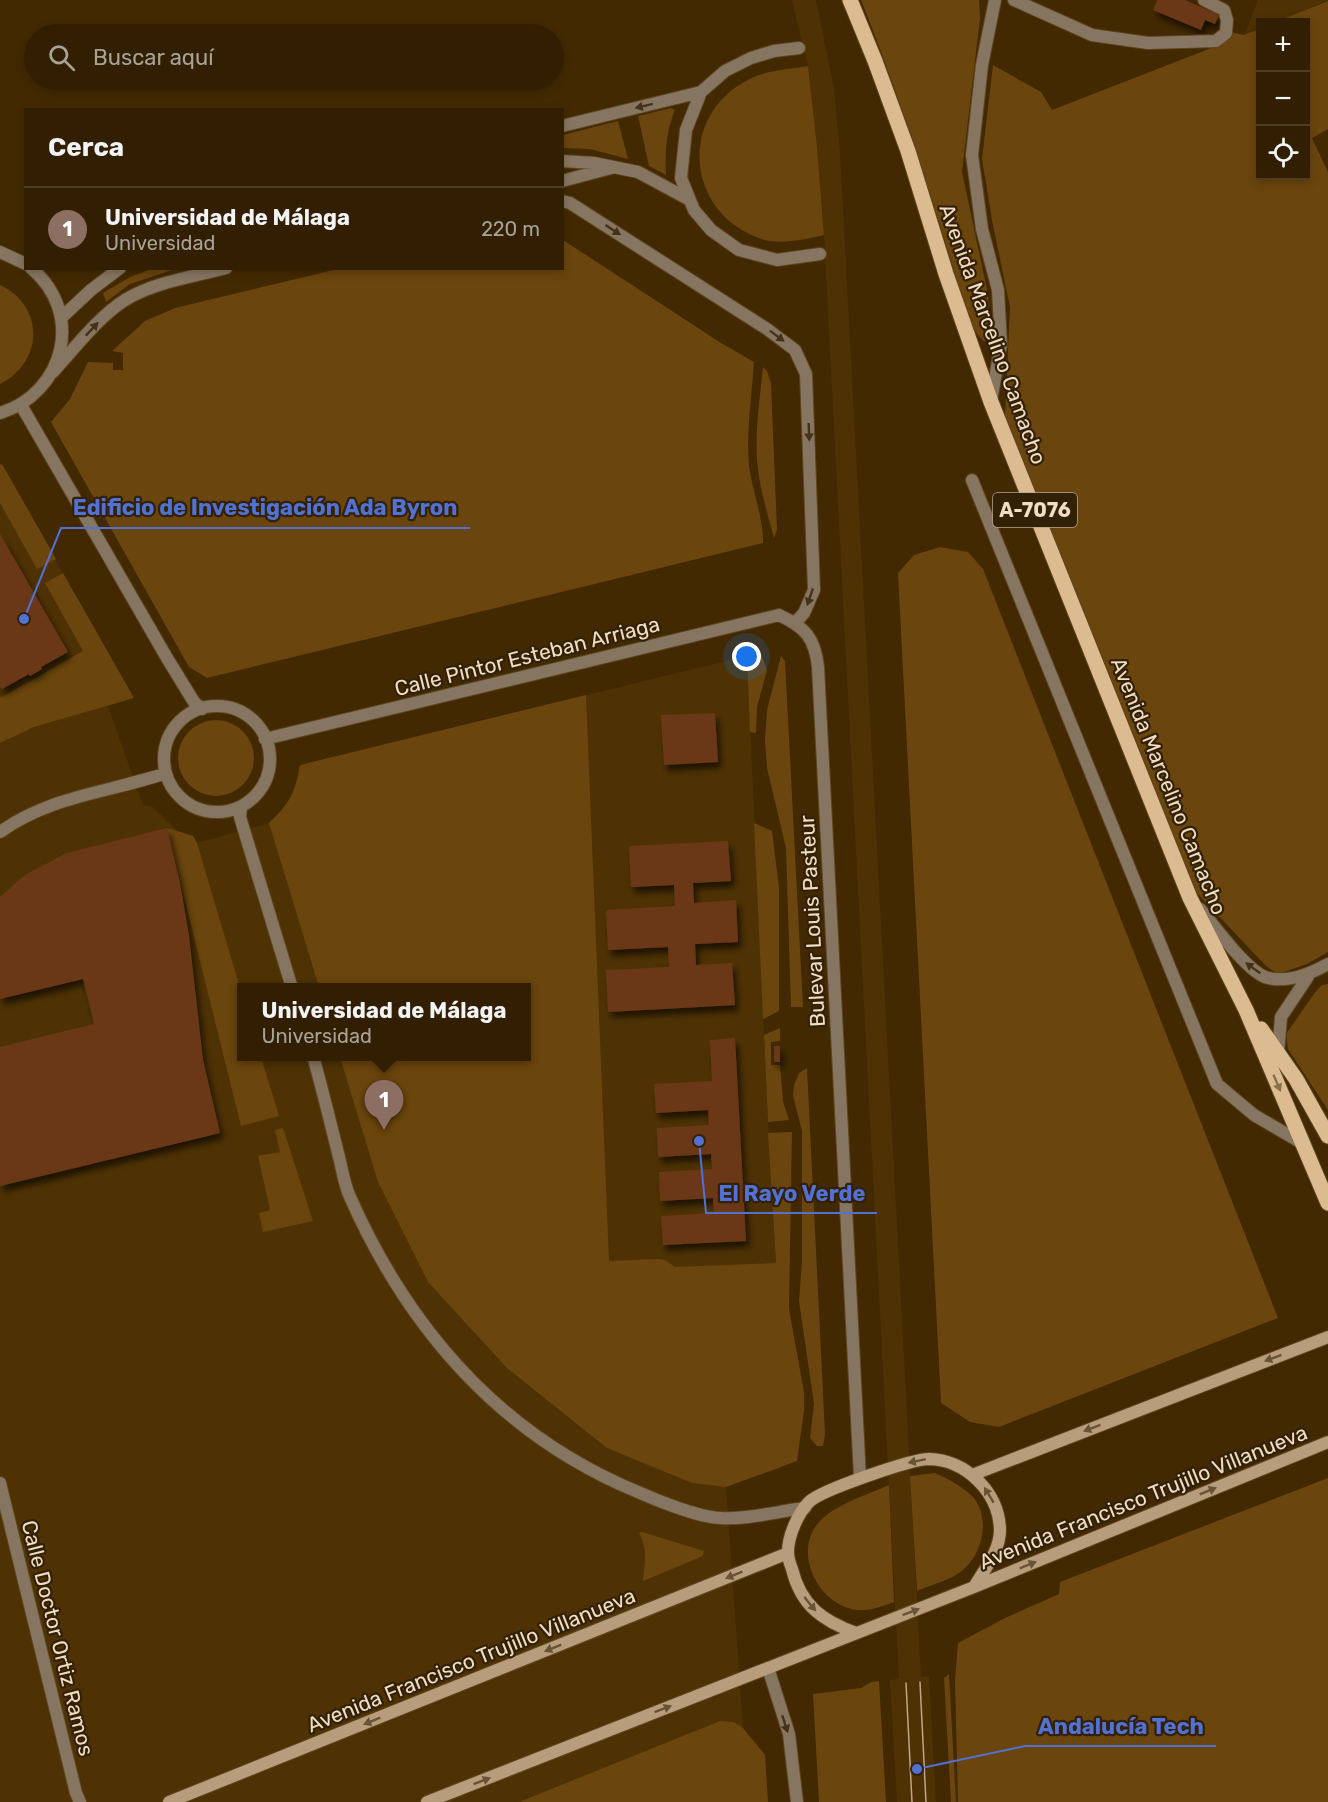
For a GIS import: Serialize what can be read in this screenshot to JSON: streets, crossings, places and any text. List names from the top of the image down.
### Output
{
  "streets": {
    "main road": ["Avenida Marcelino Camacho", "A-7076"],
    "street": [
      "Calle Pintor Esteban Arriaga",
      "Bulevar Louis Pasteur",
      "Avenida Francisco Trujillo Villanueva",
      "Calle Doctor Ortiz Ramos"
    ]
  },
  "crossings": [
    ["Calle Pintor Esteban Arriaga", "Bulevar Louis Pasteur"],
    ["Bulevar Louis Pasteur", "Avenida Francisco Trujillo Villanueva"]
  ],
  "places": ["Edificio de Investigación Ada Byron", "El Rayo Verde", "Andalucía Tech"],
  "page": {
    "map_buttons": ["+", "−"],
    "search": "Buscar aquí",
    "heading": "Cerca",
    "list": [
      {
        "mark": "1",
        "name": "Universidad de Málaga",
        "note": "Universidad",
        "value": "220 m"
      }
    ],
    "popup": ["Universidad de Málaga", "Universidad"],
    "pins": "1"
  }
}
